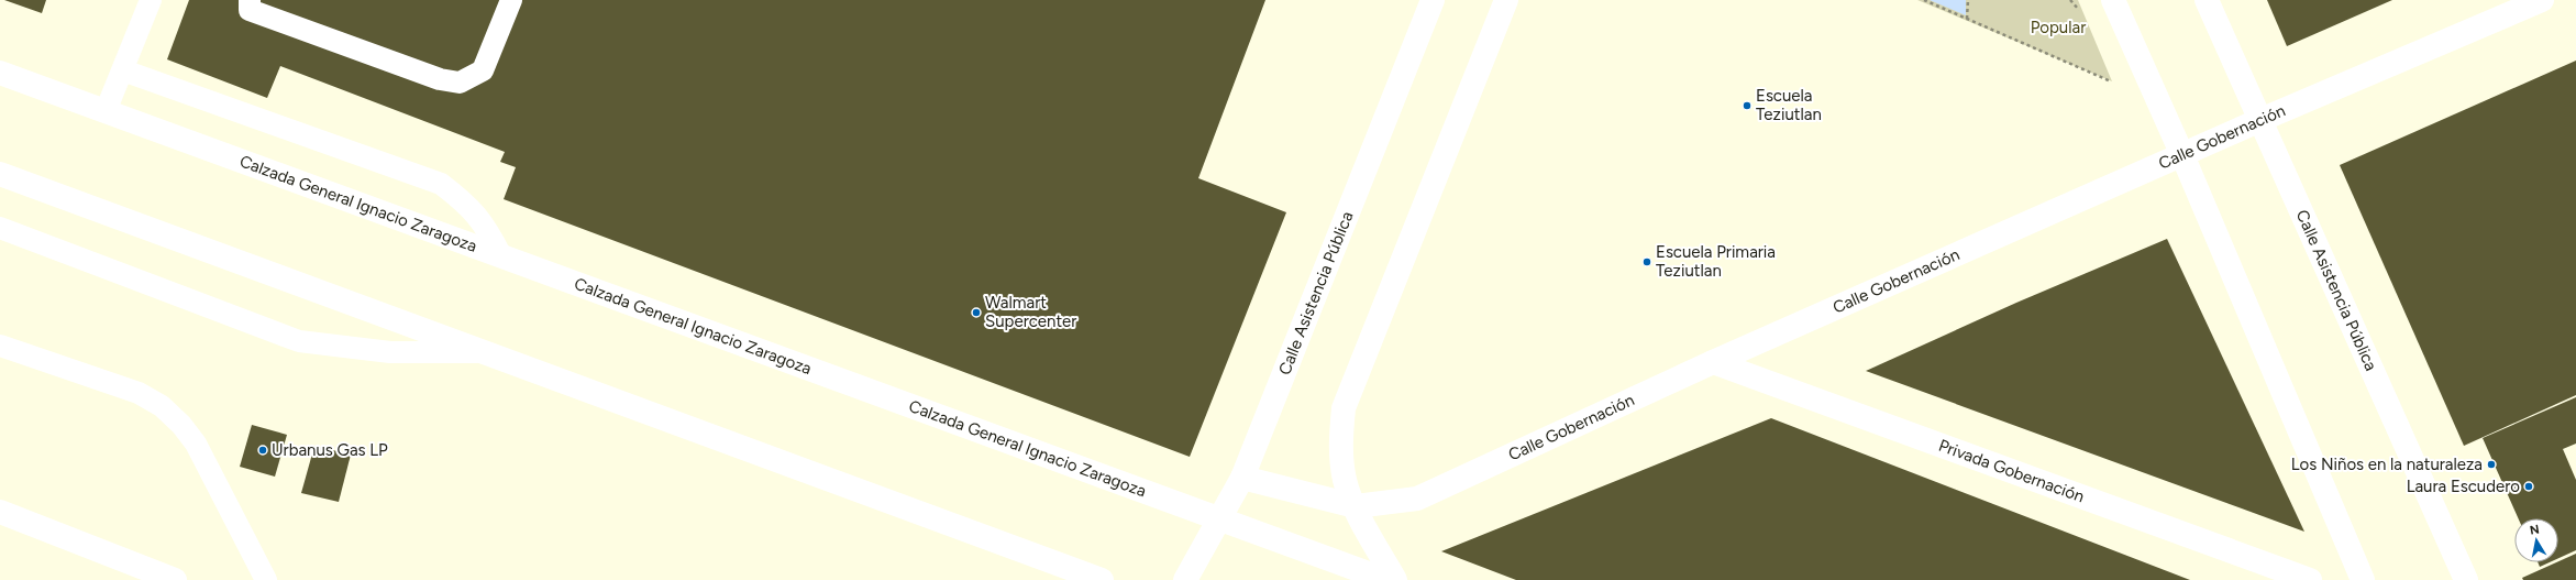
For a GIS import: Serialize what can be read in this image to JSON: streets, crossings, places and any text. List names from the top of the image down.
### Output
{
  "streets": {
    "street": [
      "Calle Gobernación",
      "Calzada General Ignacio Zaragoza",
      "Calle Asistencia Pública",
      "Privada Gobernación"
    ]
  },
  "crossings": [
    ["Calle Gobernación", "Calle Asistencia Pública"],
    ["Calle Gobernación", "Privada Gobernación"],
    ["Calzada General Ignacio Zaragoza", "Calle Asistencia Pública"]
  ],
  "parks": ["Popular"],
  "places": [
    "Escuela Teziutlan",
    "Escuela Primaria Teziutlan",
    "Walmart Supercenter",
    "Urbanus Gas LP",
    "Los Niños en la naturaleza",
    "Laura Escudero"
  ],
  "north": "top"
}
